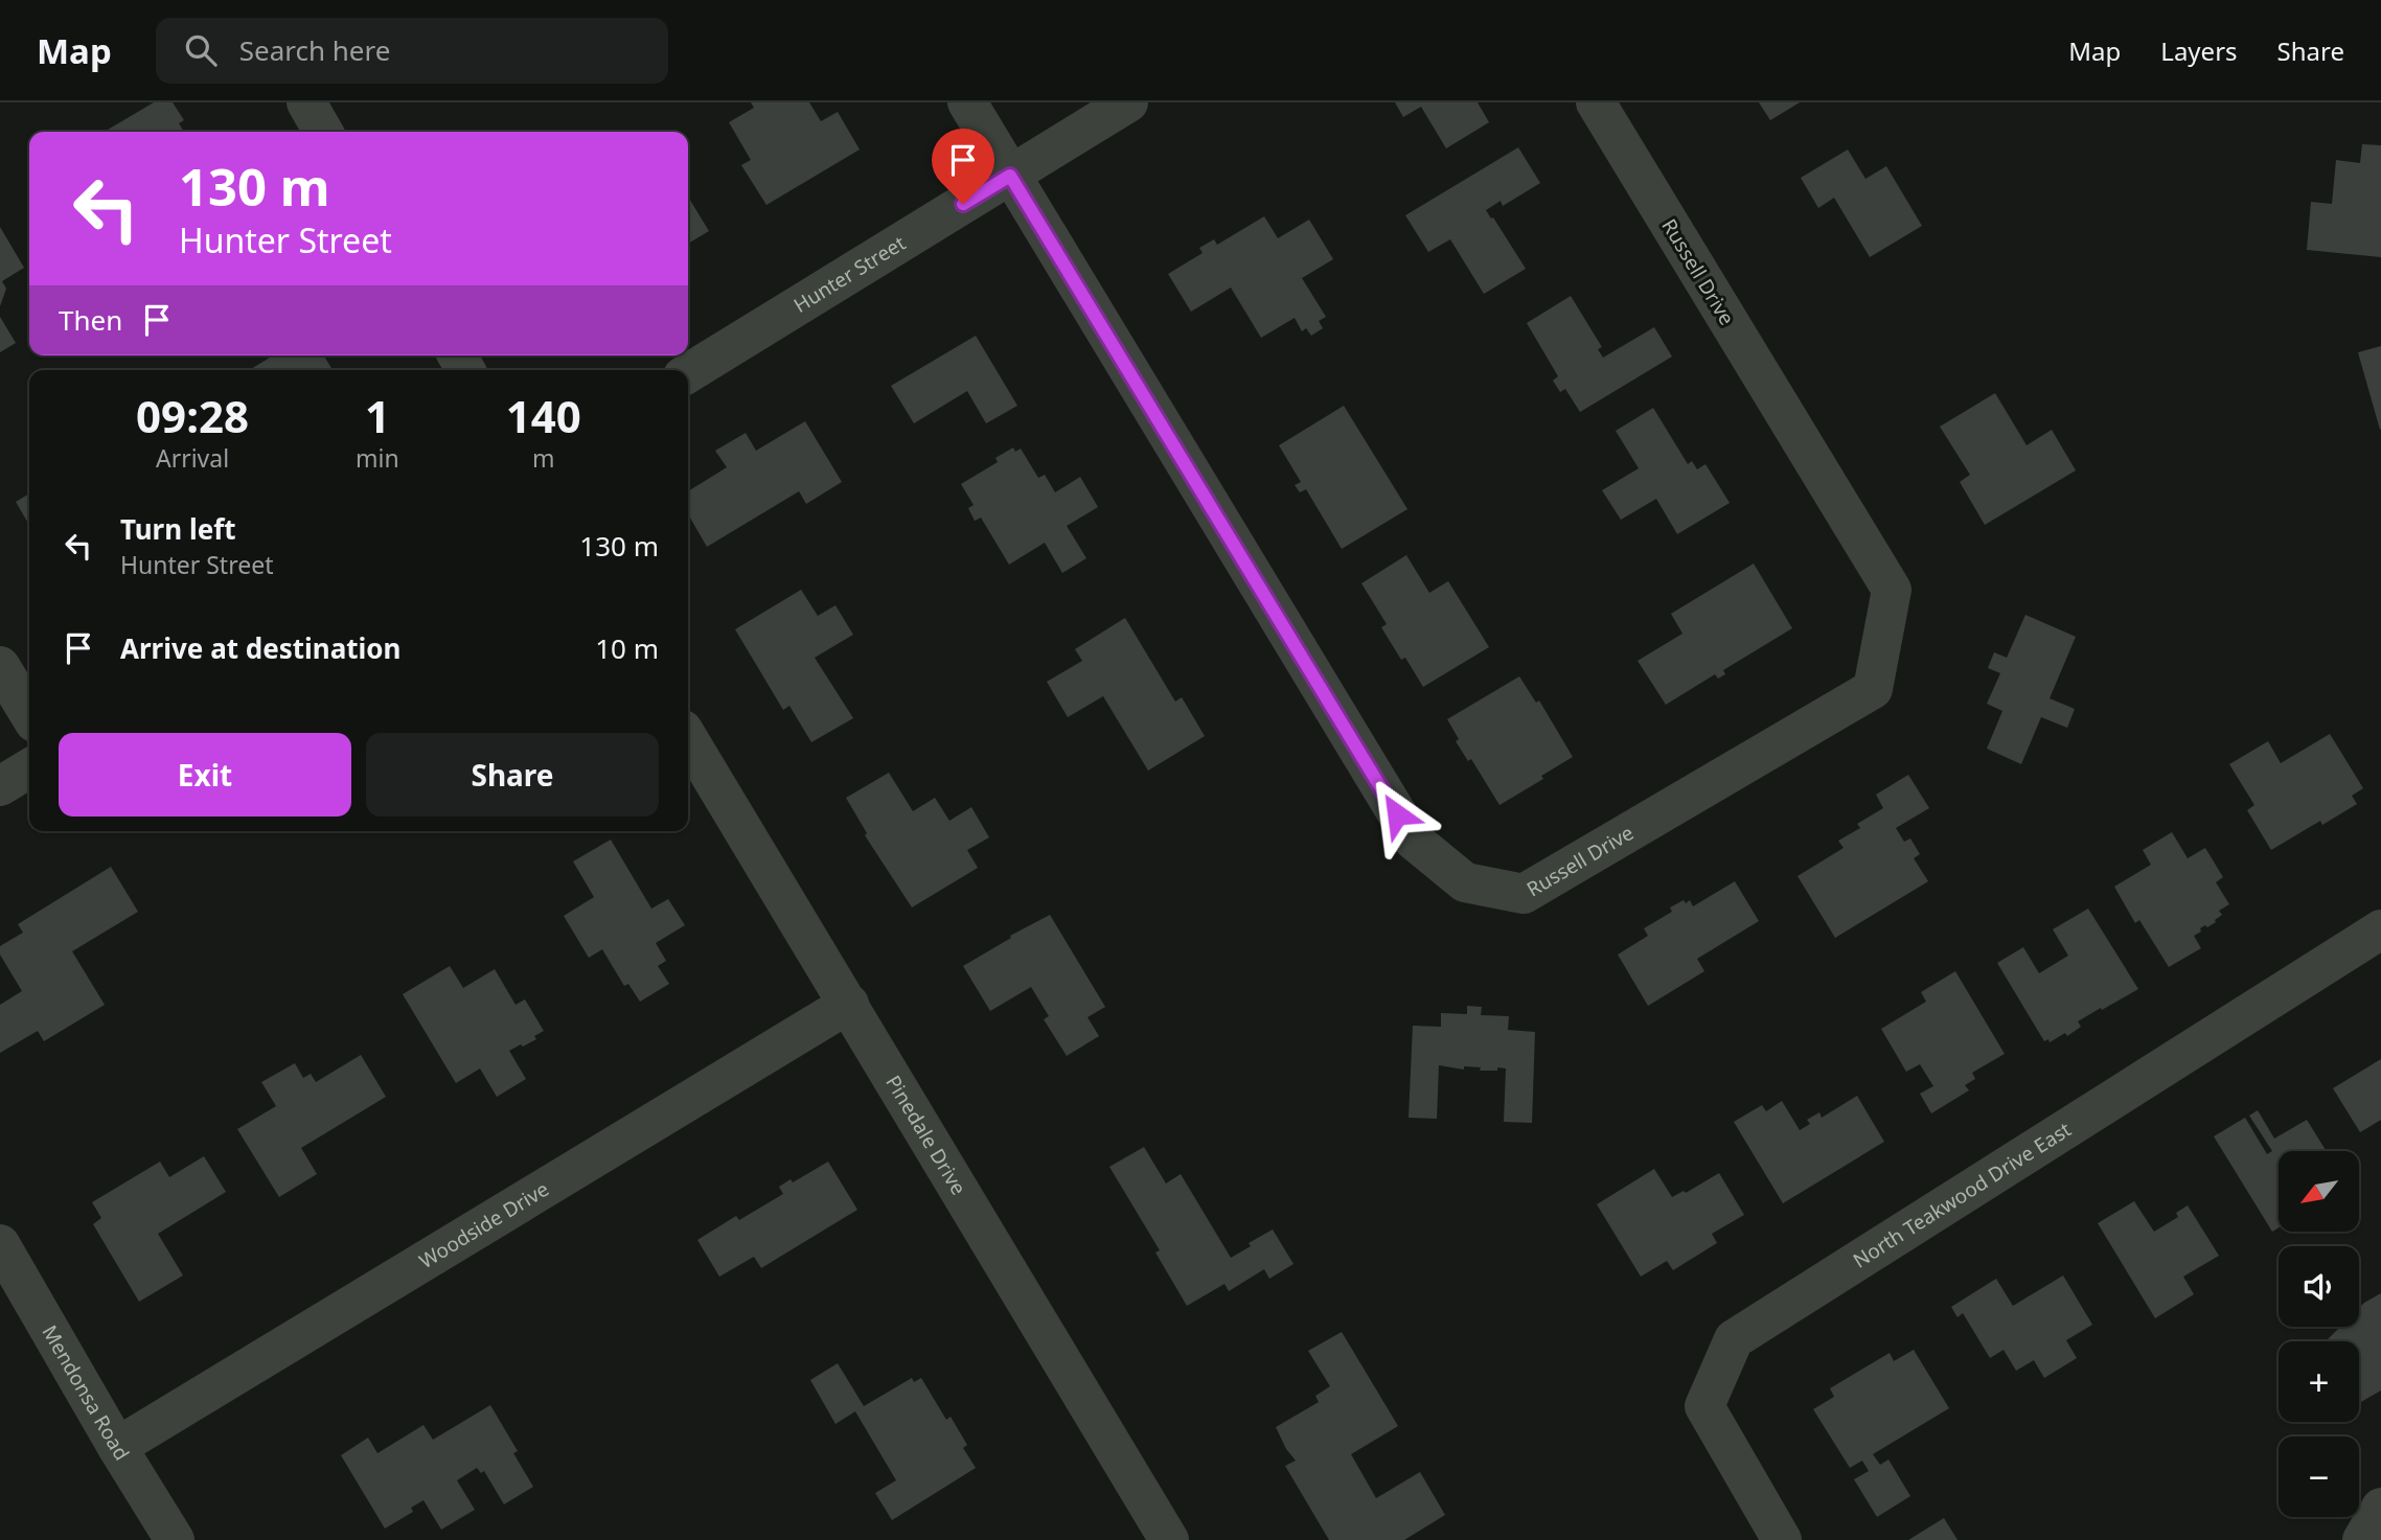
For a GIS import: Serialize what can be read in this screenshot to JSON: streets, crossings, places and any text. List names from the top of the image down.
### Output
{
  "streets": {
    "street": [
      "Russell Drive",
      "Hunter Street",
      "Pinedale Drive",
      "North Teakwood Drive East",
      "Woodside Drive",
      "Mendonsa Road"
    ]
  },
  "crossings": [
    ["Russell Drive", "Hunter Street"],
    ["Pinedale Drive", "Woodside Drive"],
    ["Woodside Drive", "Mendonsa Road"]
  ],
  "north": "bottom left",
  "page": {
    "header": "Map",
    "search": "Search here",
    "nav": ["Map", "Layers", "Share"],
    "turn": ["130 m", "Hunter Street"],
    "then": "Then",
    "eta": [
      "09:28",
      "Arrival",
      "1",
      "min",
      "140",
      "m"
    ],
    "list": [
      {
        "name": "Turn left",
        "note": "Hunter Street",
        "value": "130 m"
      },
      {
        "name": "Arrive at destination",
        "value": "10 m"
      }
    ],
    "buttons": ["Exit", "Share"],
    "map_buttons": ["+", "−"]
  }
}
